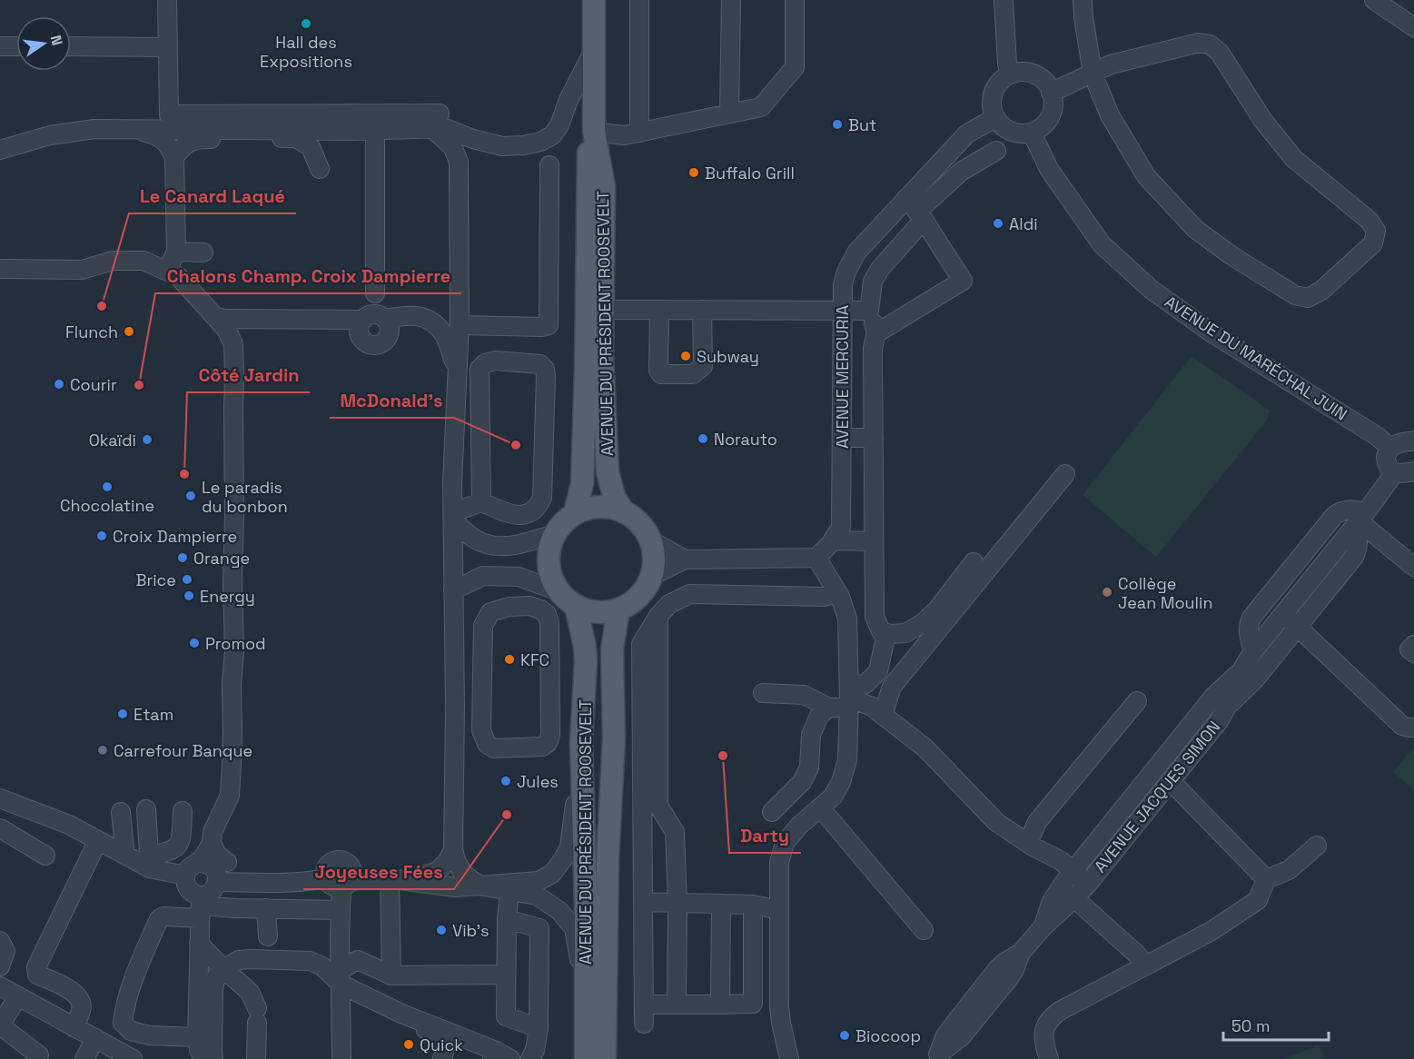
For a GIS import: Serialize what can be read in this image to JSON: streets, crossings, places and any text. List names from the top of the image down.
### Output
{
  "streets": {
    "main road": ["AVENUE DU PRÉSIDENT ROOSEVELT"],
    "street": ["AVENUE DU MARÉCHAL JUIN", "AVENUE MERCURIA", "AVENUE JACQUES SIMON"]
  },
  "crossings": [
    ["AVENUE DU MARÉCHAL JUIN", "AVENUE MERCURIA"]
  ],
  "places": [
    "Hall des Expositions",
    "But",
    "Buffalo Grill",
    "Aldi",
    "Le Canard Laqué",
    "Flunch",
    "Subway",
    "Courir",
    "Chalons Champ. Croix Dampierre",
    "Norauto",
    "Okaïdi",
    "McDonald's",
    "Côté Jardin",
    "Chocolatine",
    "Le paradis du bonbon",
    "Croix Dampierre",
    "Orange",
    "Brice",
    "Collège Jean Moulin",
    "Energy",
    "Promod",
    "KFC",
    "Etam",
    "Carrefour Banque",
    "Darty",
    "Jules",
    "Joyeuses Fées",
    "Vib's",
    "Biocoop",
    "Quick"
  ],
  "scale_bar": "50 m",
  "north": "right"
}
